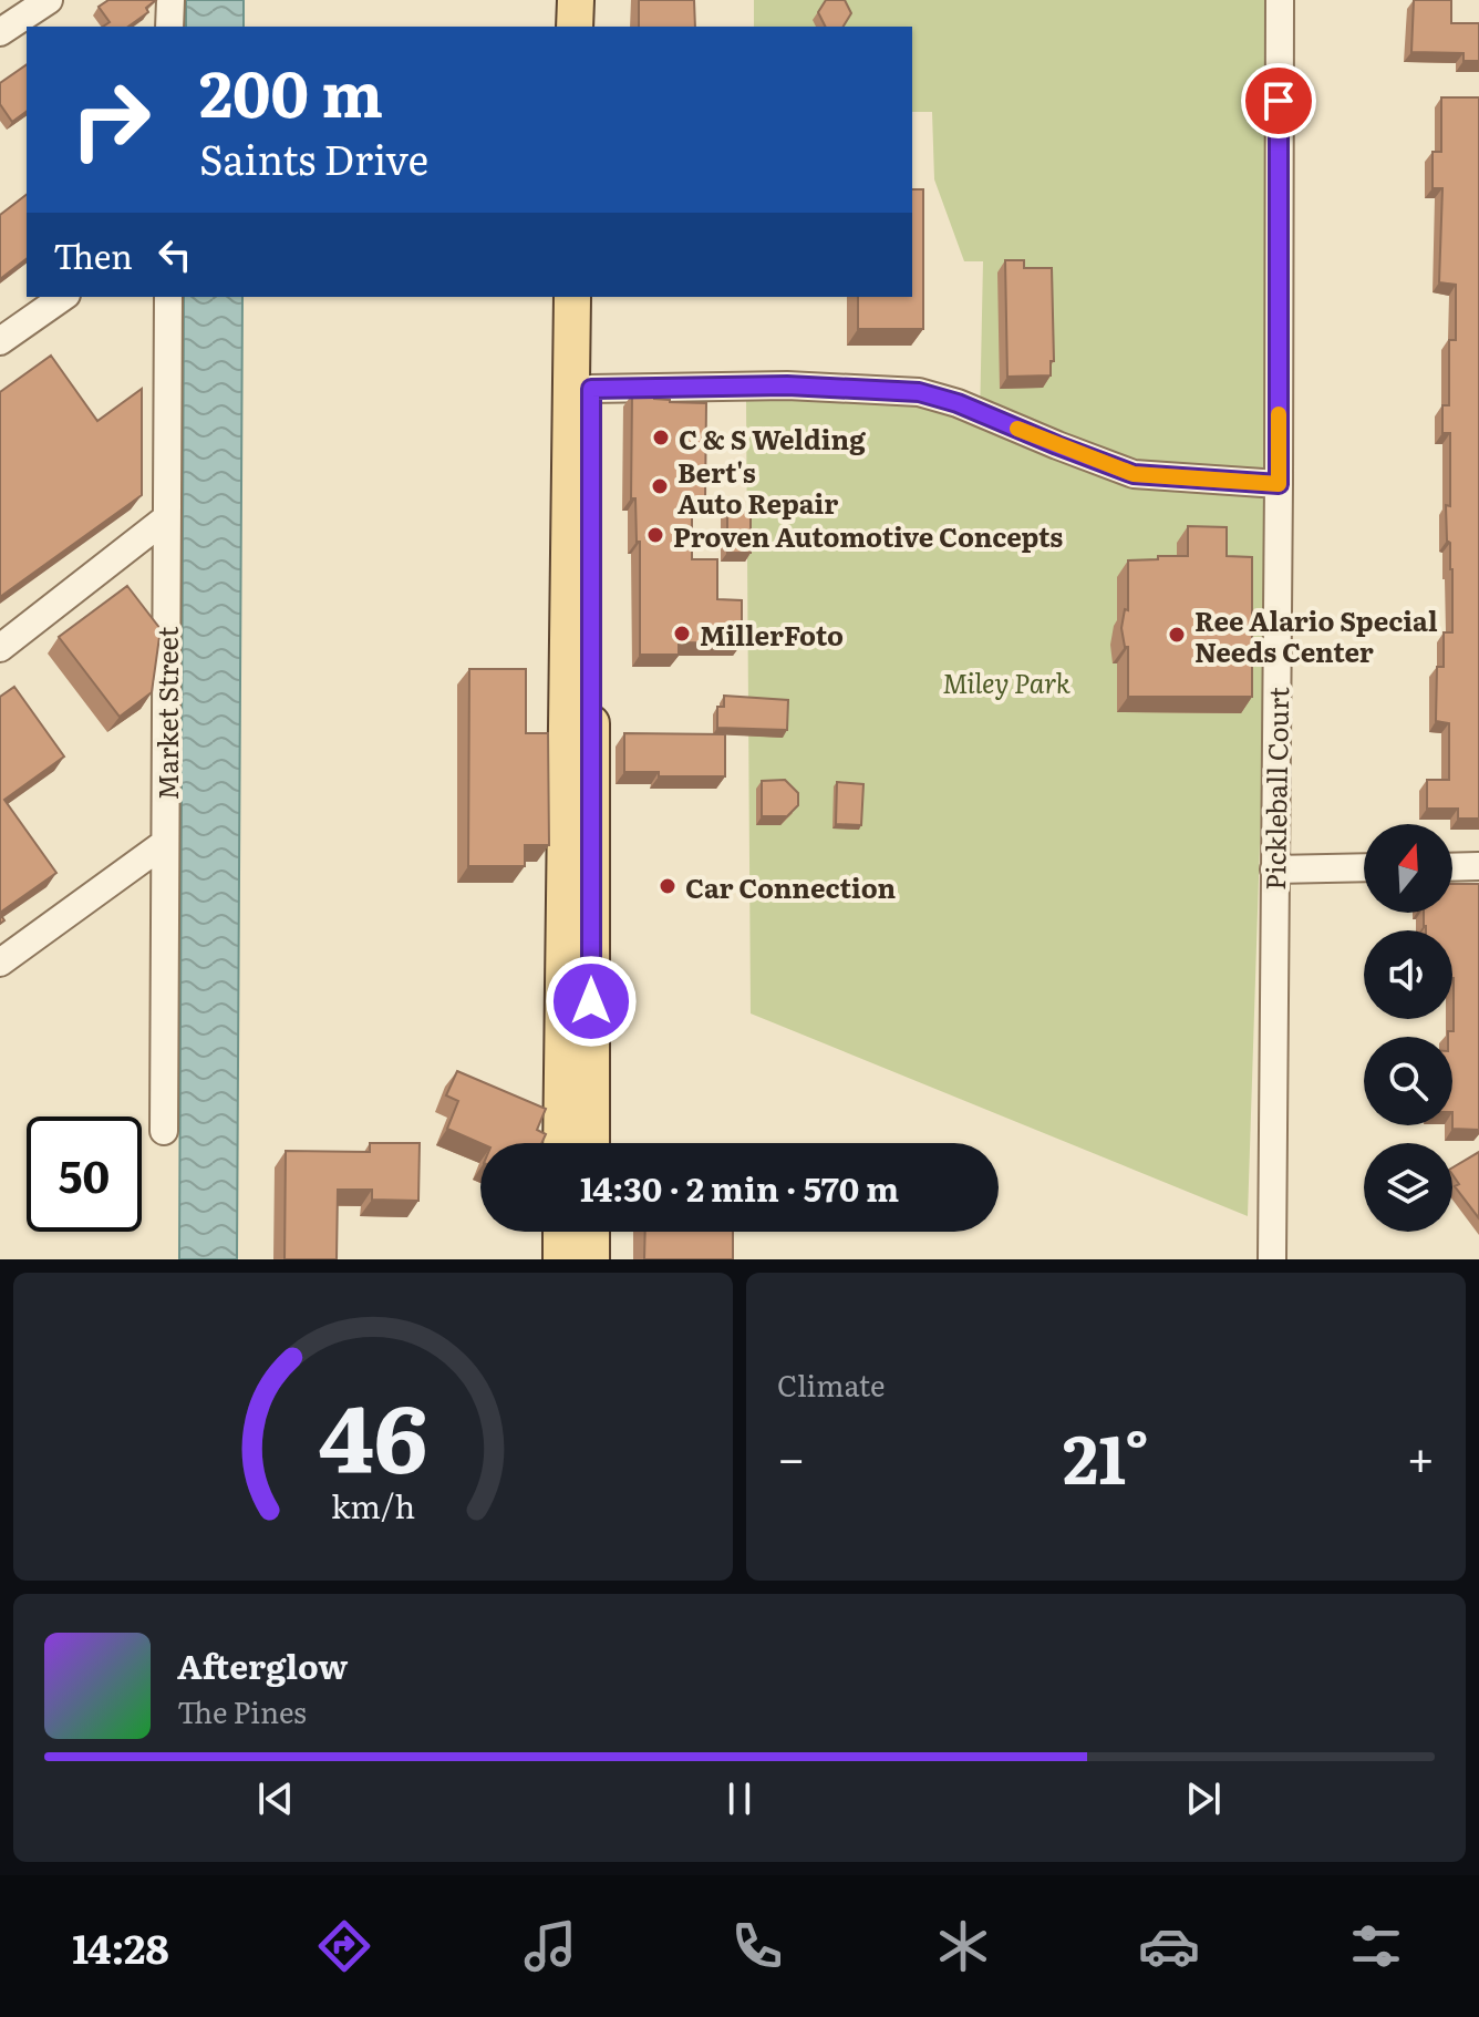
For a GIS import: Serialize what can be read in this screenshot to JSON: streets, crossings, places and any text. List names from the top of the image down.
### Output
{
  "streets": {
    "street": ["Market Street", "Pickleball Court"]
  },
  "parks": ["Miley Park"],
  "places": [
    "C & S Welding",
    "Bert's Auto Repair",
    "Proven Automotive Concepts",
    "MillerFoto",
    "Ree Alario Special Needs Center",
    "Car Connection"
  ],
  "north": "top",
  "page": {
    "turn": ["200 m", "Saints Drive"],
    "then": "Then",
    "limit": "50",
    "trip": "14:30 · 2 min · 570 m",
    "tile": "Climate",
    "heat": ["−", "21°", "+"],
    "song": ["Afterglow", "The Pines"],
    "tabs": "14:28",
    "gauge": ["46", "km/h"]
  }
}
